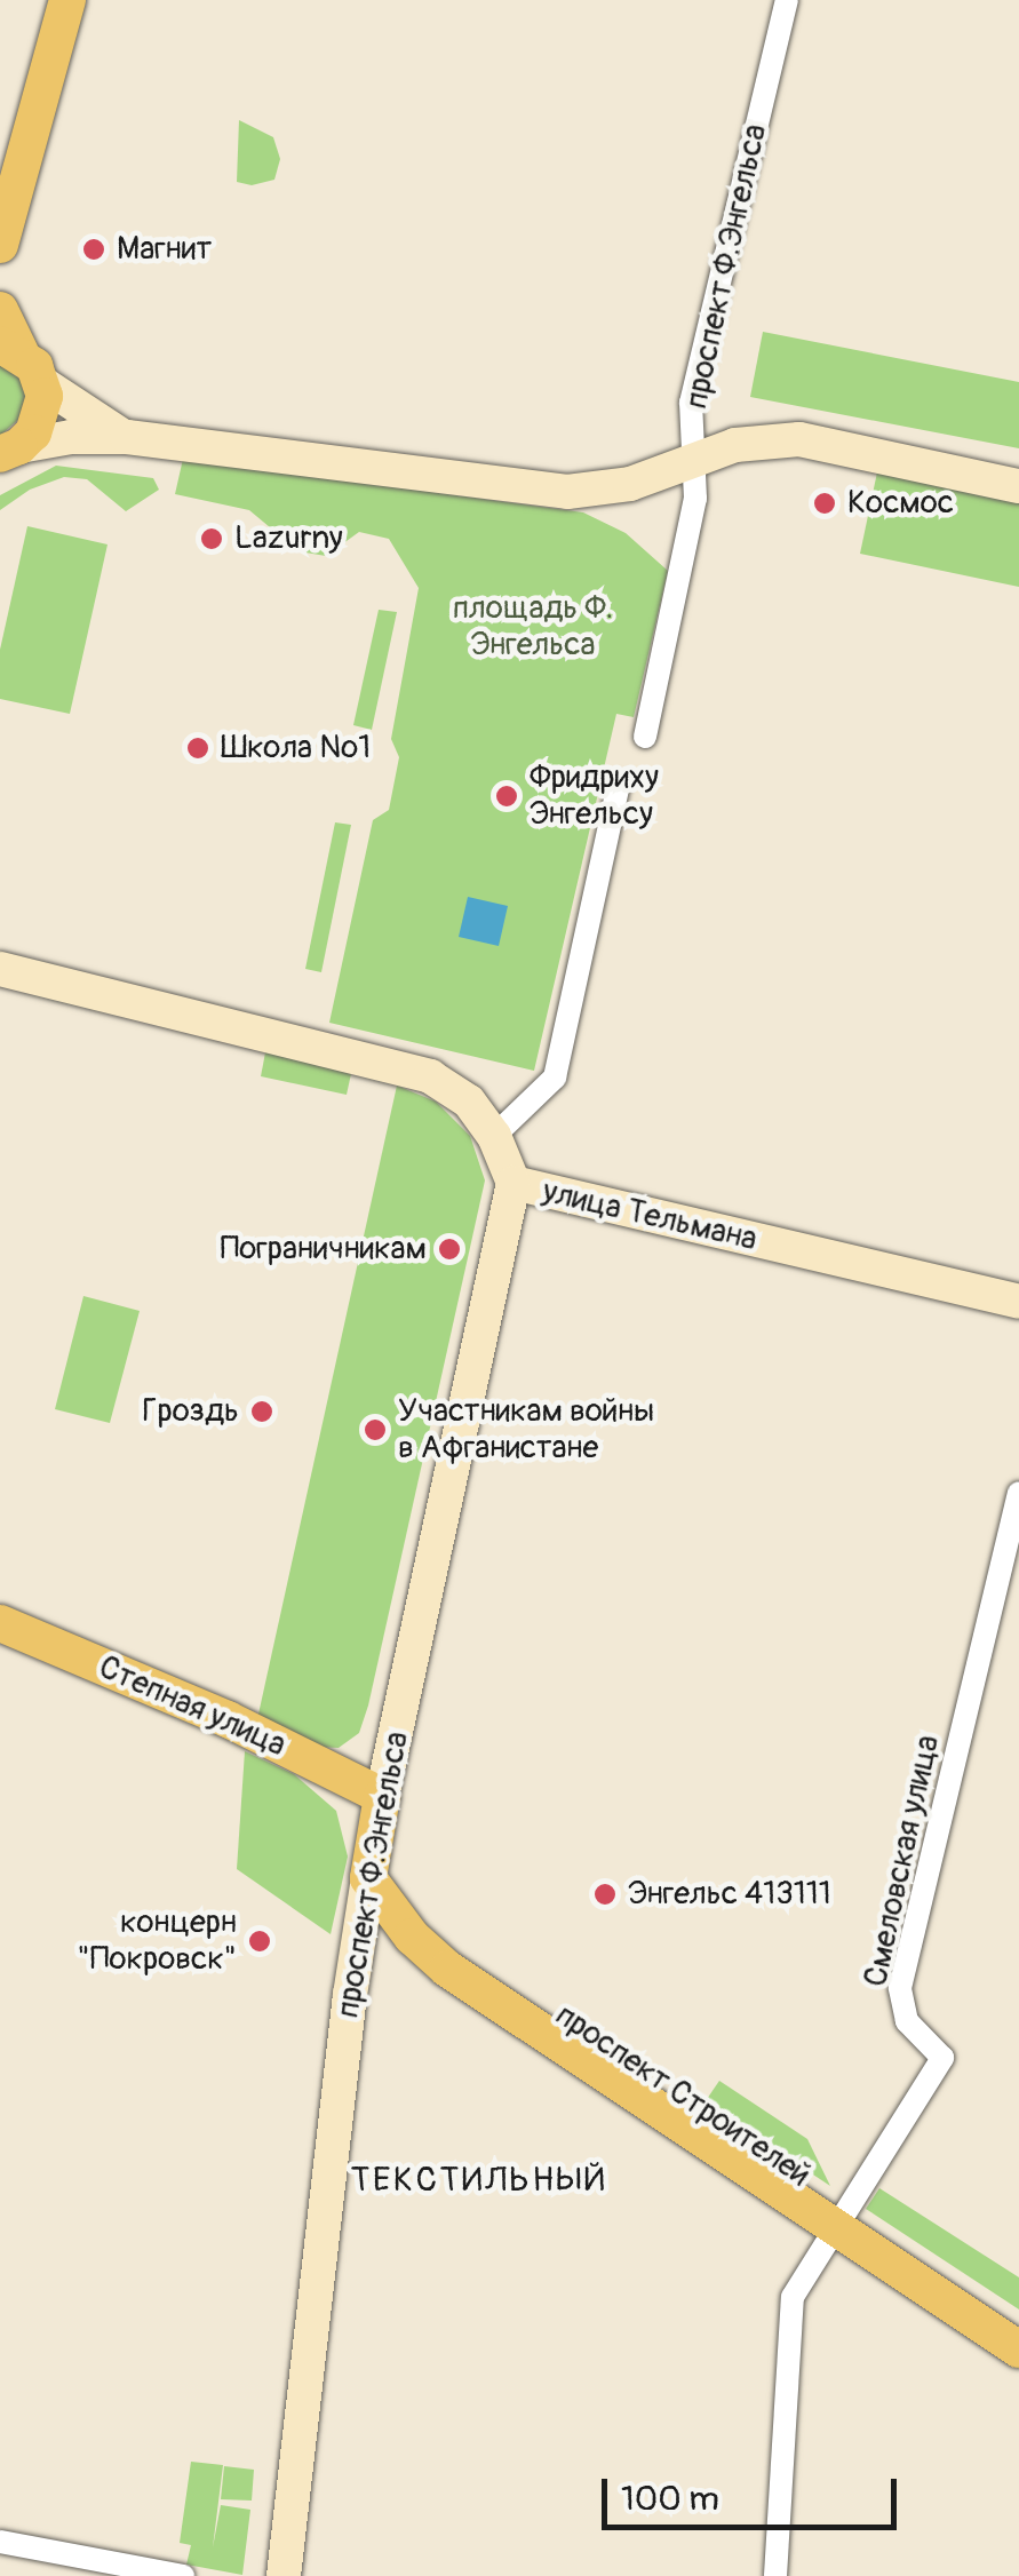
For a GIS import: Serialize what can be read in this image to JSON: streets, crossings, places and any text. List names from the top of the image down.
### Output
{
  "streets": {
    "main road": ["проспект Ф.Энгельса", "Степная улица", "проспект Строителей"],
    "street": ["улица Тельмана", "Смеловская улица"]
  },
  "crossings": [
    ["проспект Ф.Энгельса", "улица Тельмана"],
    ["проспект Ф.Энгельса", "Степная улица"],
    ["проспект Ф.Энгельса", "проспект Строителей"],
    ["Смеловская улица", "проспект Строителей"]
  ],
  "districts": ["ТЕКСТИЛЬНЫЙ"],
  "parks": ["площадь Ф. Энгельса"],
  "places": [
    "Магнит",
    "Космос",
    "Lazurny",
    "Школа №1",
    "Фридриху Энгельсу",
    "Пограничникам",
    "Гроздь",
    "Участникам войны в Афганистане",
    "Энгельс 413111",
    "концерн \"Покровск\""
  ],
  "scale_bar": "100 m"
}
